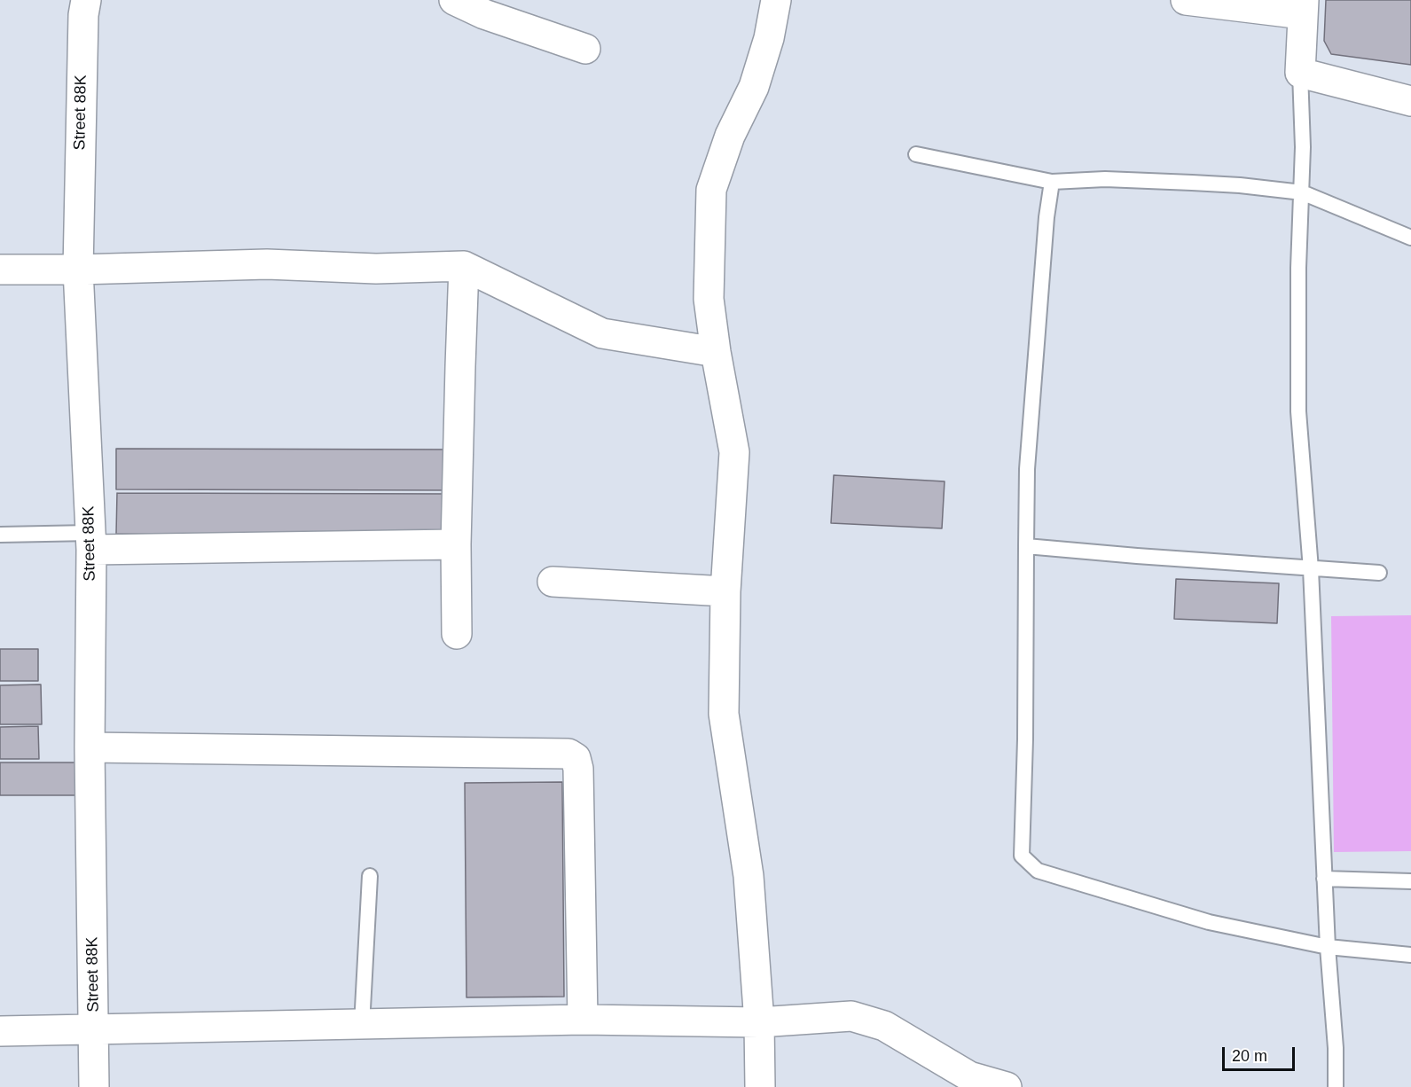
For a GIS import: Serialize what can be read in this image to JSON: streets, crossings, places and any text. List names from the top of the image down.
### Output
{
  "streets": {
    "street": ["Street 88K"]
  },
  "scale_bar": "20 m"
}
